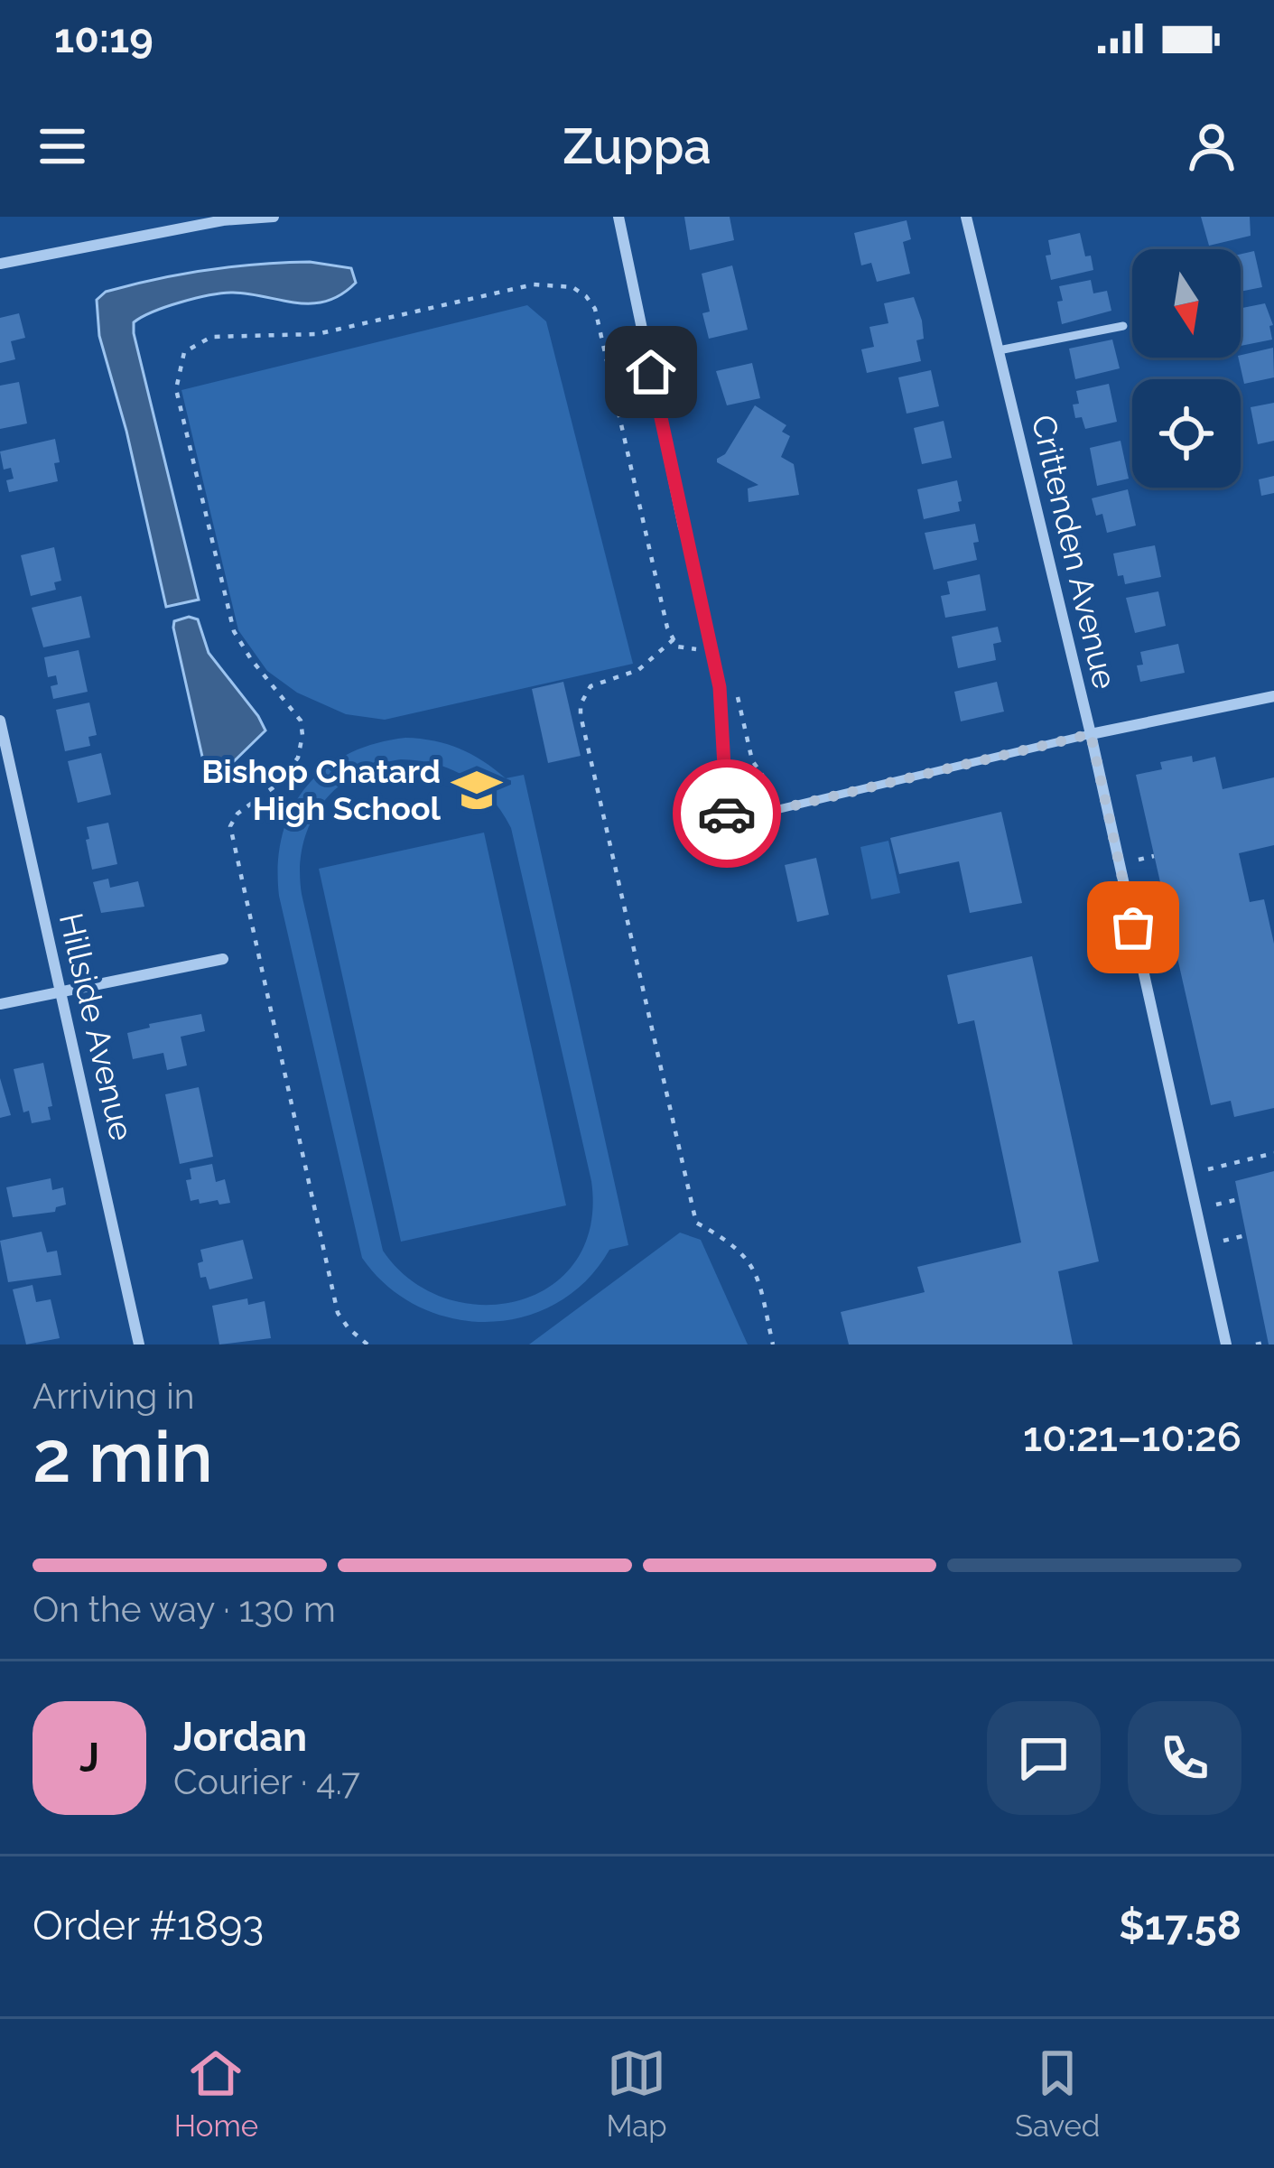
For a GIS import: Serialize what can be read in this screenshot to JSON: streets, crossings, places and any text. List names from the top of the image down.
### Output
{
  "streets": {
    "street": ["Crittenden Avenue", "Hillside Avenue"]
  },
  "places": {
    "school or university": ["Bishop Chatard High School"]
  },
  "north": "bottom",
  "page": {
    "status": "10:19",
    "header": "Zuppa",
    "heading": ["2 min", "Arriving in", "10:21–10:26"],
    "panel": [
      "Jordan",
      "Courier · 4.7",
      "Order #1893",
      "$17.58"
    ],
    "bar": "On the way · 130 m",
    "round": "J",
    "tabs": ["Home", "Map", "Saved"]
  }
}
